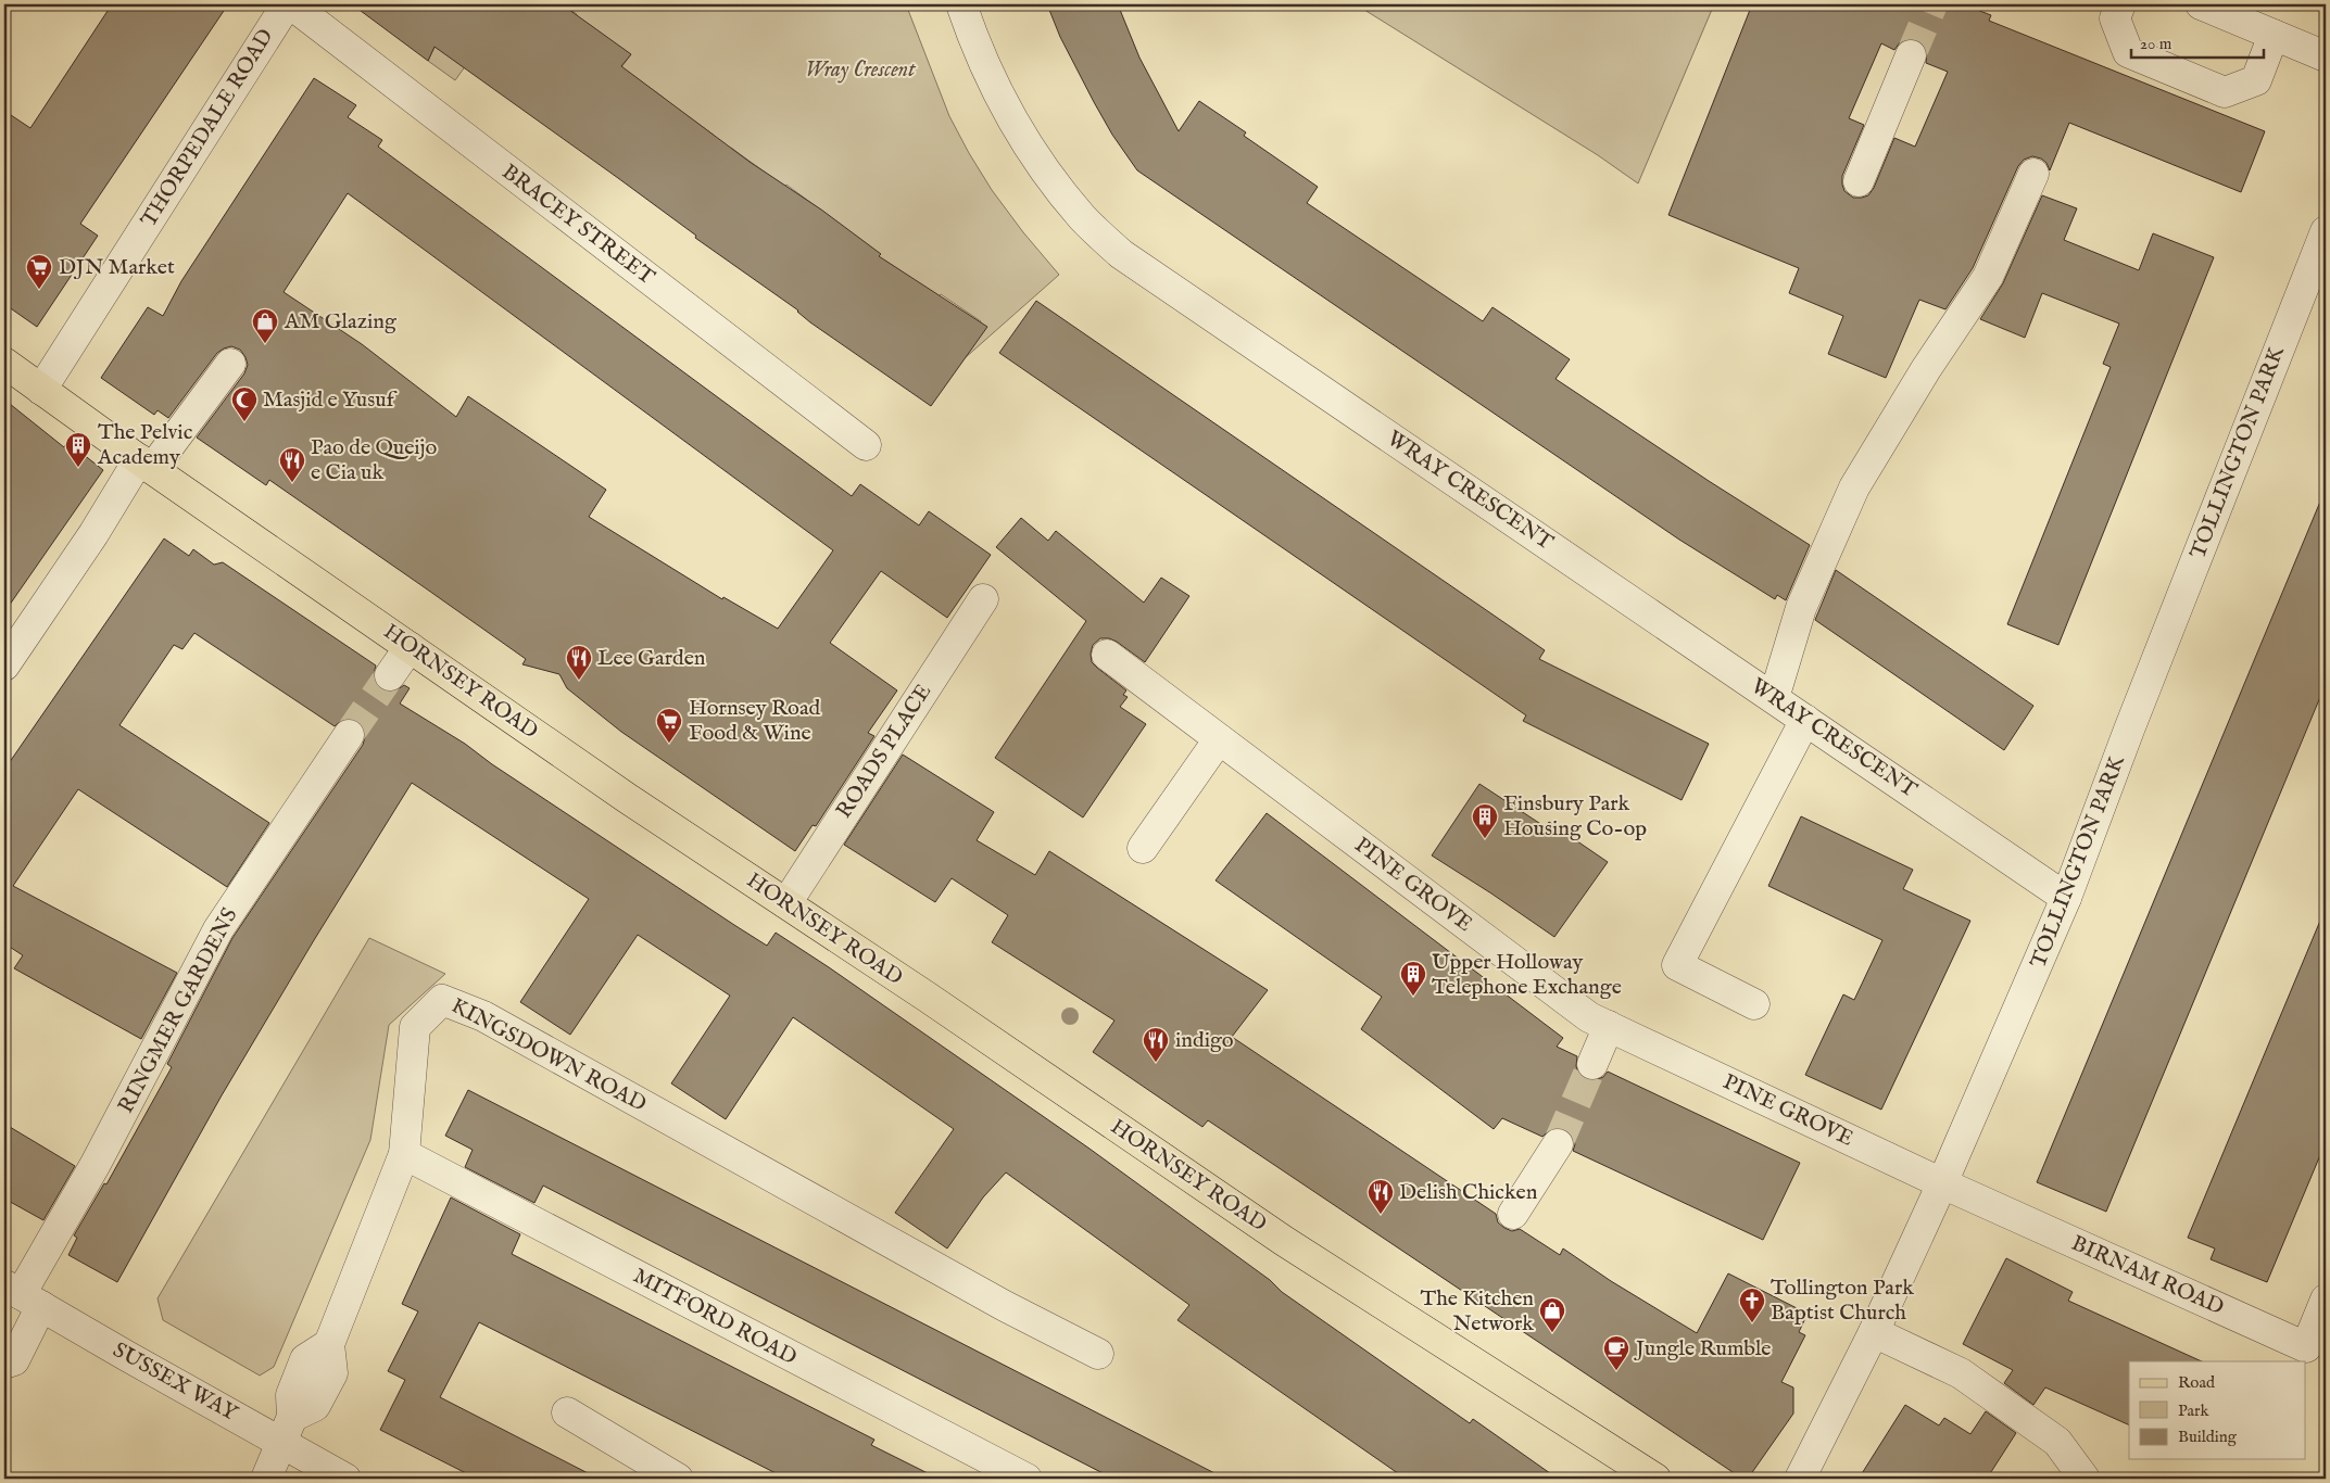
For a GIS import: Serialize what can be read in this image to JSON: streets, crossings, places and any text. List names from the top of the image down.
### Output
{
  "streets": {
    "main road": ["HORNSEY ROAD"],
    "street": [
      "THORPEDALE ROAD",
      "BRACEY STREET",
      "TOLLINGTON PARK",
      "WRAY CRESCENT",
      "ROADS PLACE",
      "PINE GROVE",
      "RINGMER GARDENS",
      "KINGSDOWN ROAD",
      "BIRNAM ROAD",
      "MITFORD ROAD",
      "SUSSEX WAY"
    ]
  },
  "crossings": [
    ["THORPEDALE ROAD", "HORNSEY ROAD"],
    ["TOLLINGTON PARK", "WRAY CRESCENT"],
    ["TOLLINGTON PARK", "PINE GROVE"],
    ["TOLLINGTON PARK", "BIRNAM ROAD"],
    ["HORNSEY ROAD", "ROADS PLACE"],
    ["PINE GROVE", "BIRNAM ROAD"],
    ["RINGMER GARDENS", "SUSSEX WAY"],
    ["KINGSDOWN ROAD", "MITFORD ROAD"],
    ["KINGSDOWN ROAD", "SUSSEX WAY"]
  ],
  "parks": ["Wray Crescent"],
  "places": {
    "supermarket": ["DJN Market", "Hornsey Road Food & Wine"],
    "shop": ["AM Glazing", "The Kitchen Network"],
    "mosque": ["Masjid e Yusuf"],
    "building": ["The Pelvic Academy", "Finsbury Park Housing Co-op", "Upper Holloway Telephone Exchange"],
    "restaurant": [
      "Pao de Queijo e Cia uk",
      "Lee Garden",
      "indigo",
      "Delish Chicken"
    ],
    "church": ["Tollington Park Baptist Church"],
    "cafe": ["Jungle Rumble"]
  },
  "legend": ["Road", "Park", "Building"],
  "scale_bar": "20 m"
}
